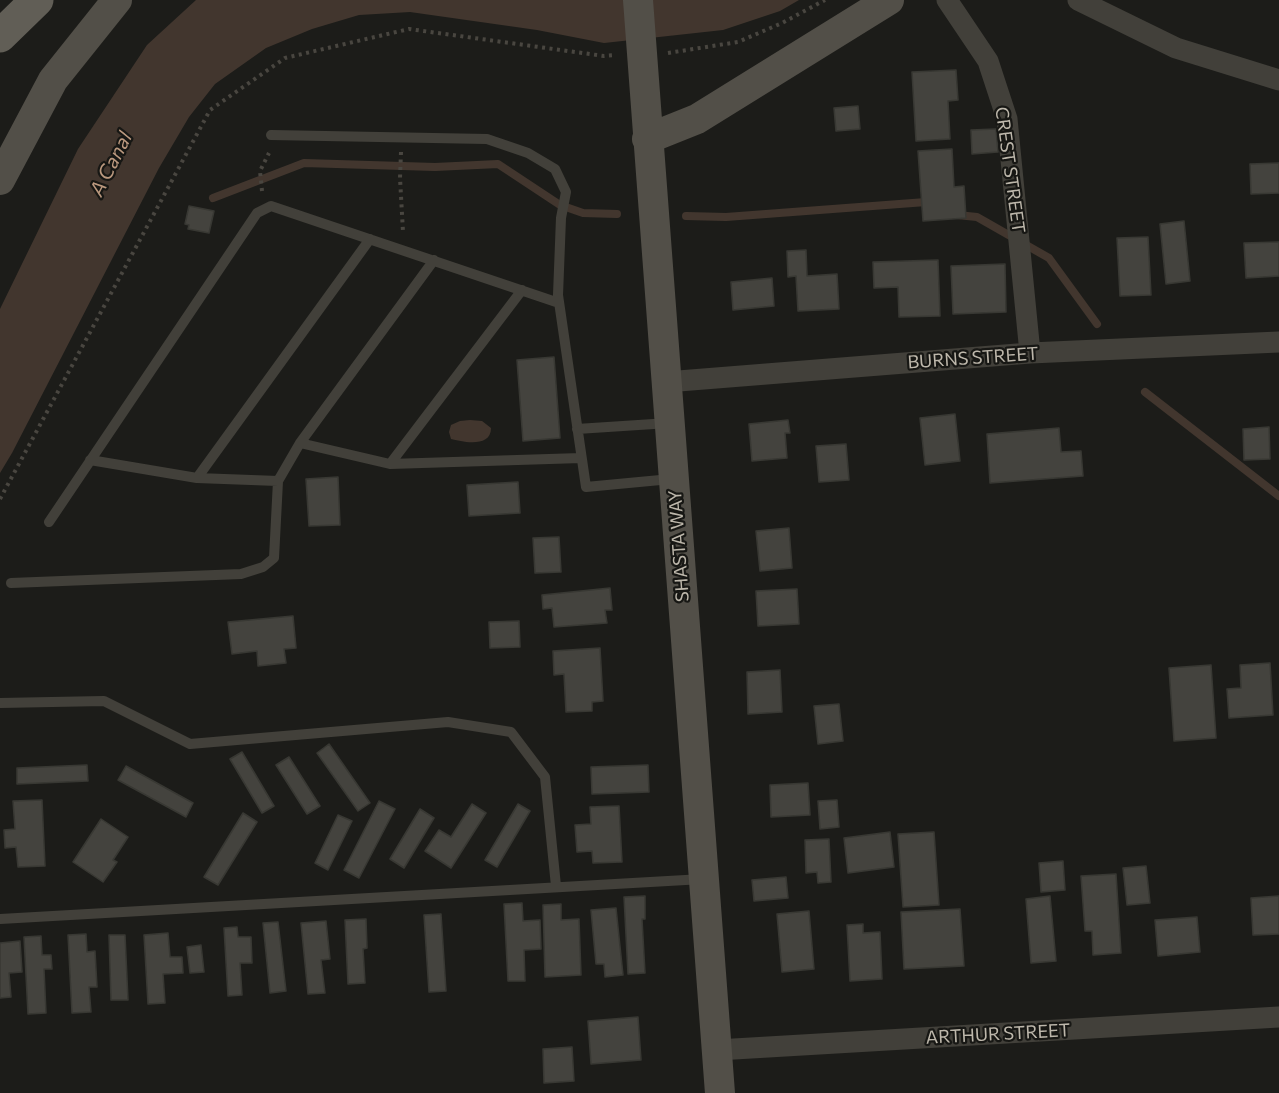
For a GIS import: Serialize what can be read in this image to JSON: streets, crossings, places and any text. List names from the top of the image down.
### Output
{
  "streets": {
    "main road": ["SHASTA WAY"],
    "street": ["CREST STREET", "BURNS STREET", "ARTHUR STREET"]
  },
  "crossings": [
    ["CREST STREET", "BURNS STREET"],
    ["BURNS STREET", "SHASTA WAY"],
    ["SHASTA WAY", "ARTHUR STREET"]
  ],
  "water": ["A Canal"]
}
